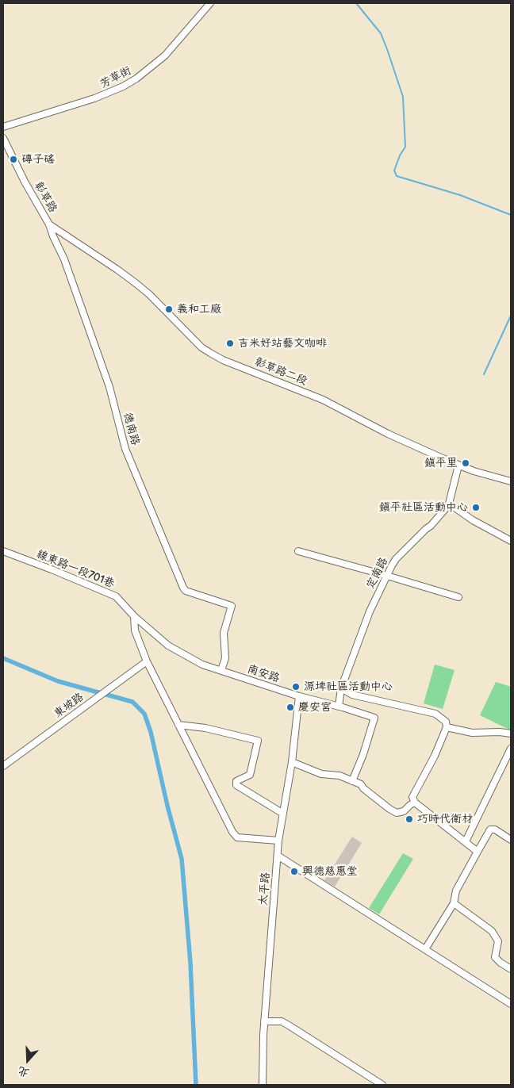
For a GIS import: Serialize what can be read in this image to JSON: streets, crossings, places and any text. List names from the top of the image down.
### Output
{
  "streets": {
    "street": [
      "芳草街",
      "彰草路",
      "彰草路二段",
      "德南路",
      "線東路一段701巷",
      "定南路",
      "南安路",
      "東坡路",
      "太平路"
    ]
  },
  "crossings": [
    ["彰草路", "彰草路二段"],
    ["彰草路", "德南路"],
    ["彰草路二段", "德南路"],
    ["彰草路二段", "定南路"],
    ["德南路", "線東路一段701巷"],
    ["德南路", "南安路"],
    ["線東路一段701巷", "南安路"],
    ["定南路", "南安路"],
    ["南安路", "太平路"]
  ],
  "places": [
    "磚子磘",
    "義和工廠",
    "吉米好站藝文咖啡",
    "鎮平里",
    "鎮平社區活動中心",
    "源埤社區活動中心",
    "慶安宮",
    "巧時代衛材",
    "興德慈惠堂"
  ],
  "north": "bottom"
}
